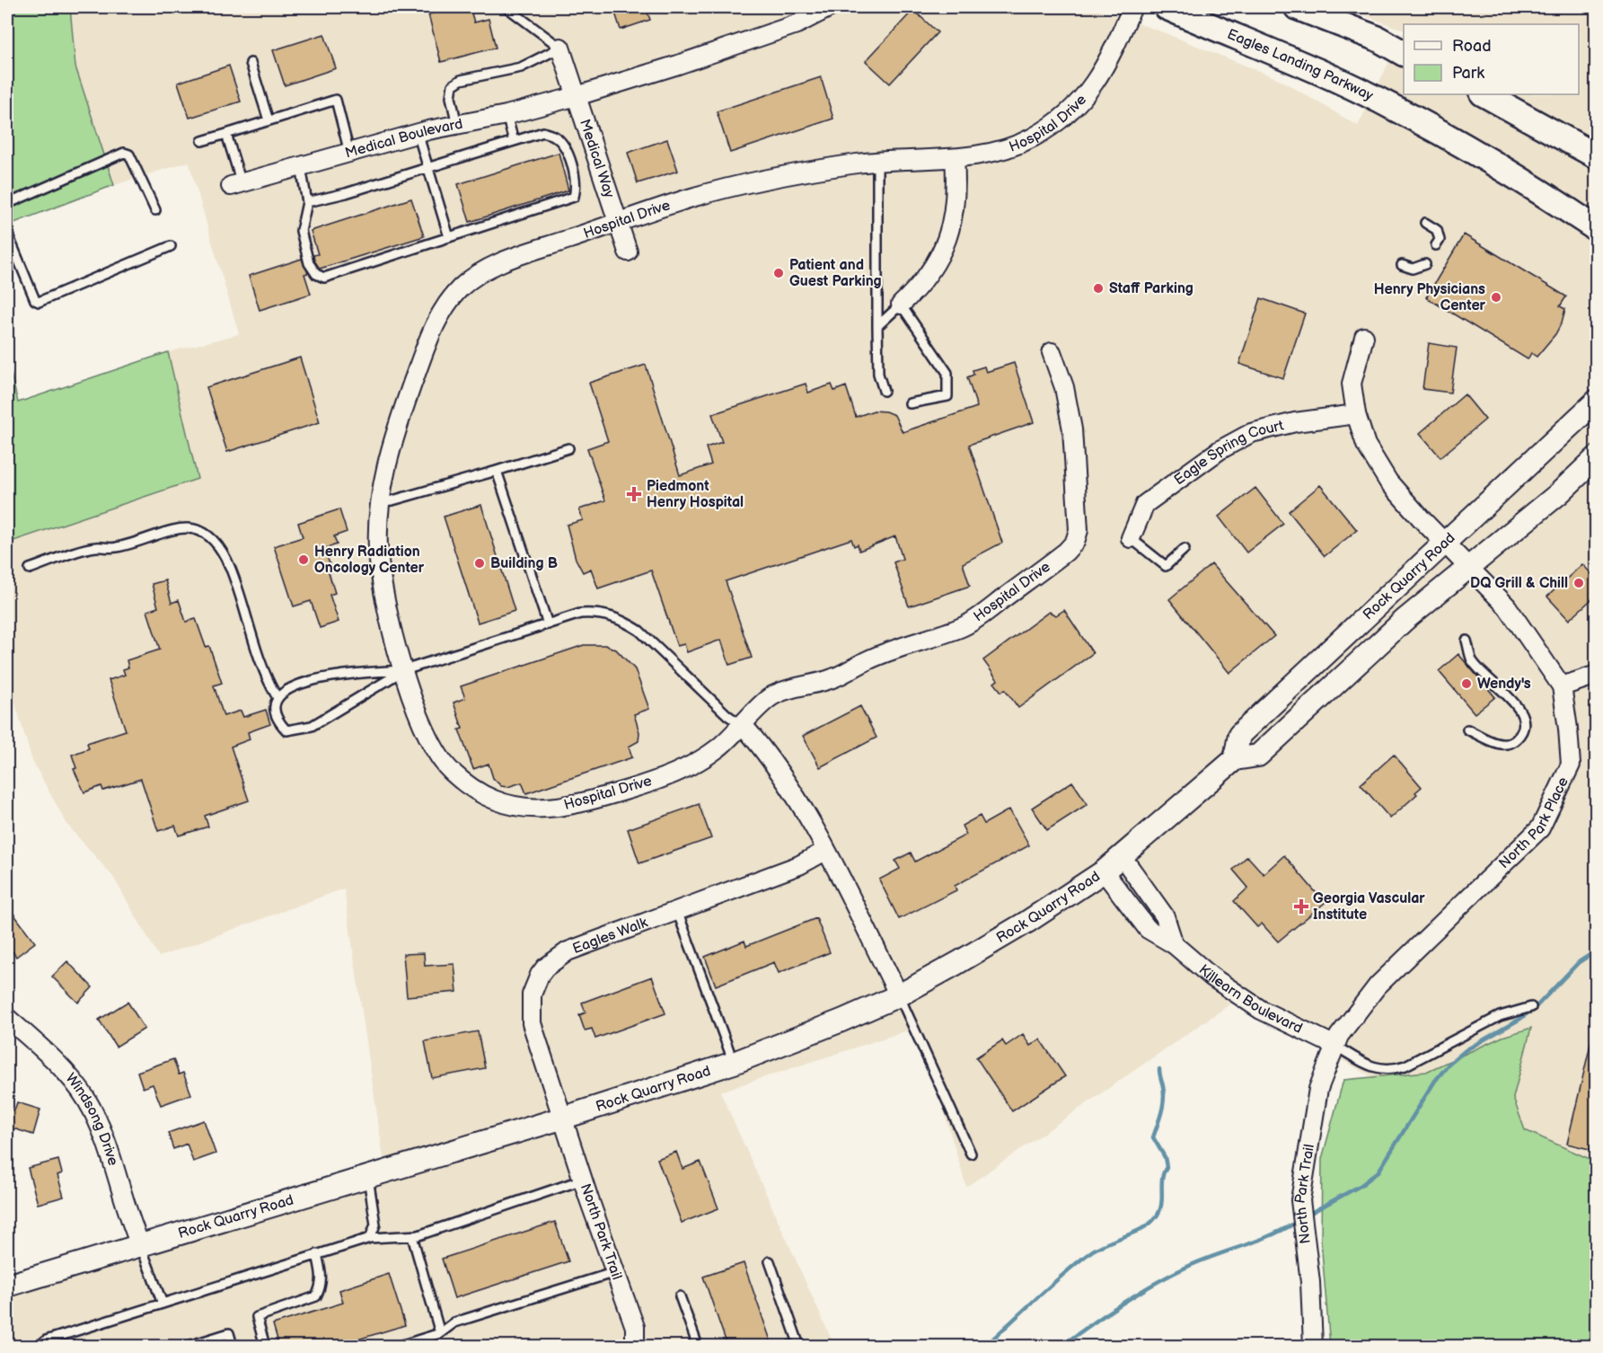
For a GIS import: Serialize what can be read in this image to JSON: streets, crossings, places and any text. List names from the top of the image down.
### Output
{
  "streets": {
    "main road": ["Eagles Landing Parkway"],
    "street": [
      "Hospital Drive",
      "Medical Boulevard",
      "Medical Way",
      "Eagle Spring Court",
      "Rock Quarry Road",
      "North Park Place",
      "Eagles Walk",
      "Killearn Boulevard",
      "Windsong Drive",
      "North Park Trail"
    ]
  },
  "crossings": [
    ["Hospital Drive", "Medical Way"],
    ["Medical Boulevard", "Medical Way"],
    ["Eagle Spring Court", "North Park Place"],
    ["Rock Quarry Road", "North Park Place"],
    ["Rock Quarry Road", "Eagles Walk"],
    ["Rock Quarry Road", "Killearn Boulevard"],
    ["Rock Quarry Road", "Windsong Drive"],
    ["Rock Quarry Road", "North Park Trail"],
    ["North Park Place", "Killearn Boulevard"],
    ["North Park Place", "North Park Trail"],
    ["Eagles Walk", "North Park Trail"],
    ["Killearn Boulevard", "North Park Trail"]
  ],
  "places": {
    "other": [
      "Patient and Guest Parking",
      "Staff Parking",
      "Henry Physicians Center",
      "Henry Radiation Oncology Center",
      "Building B",
      "DQ Grill & Chill",
      "Wendy's"
    ],
    "health": ["Piedmont Henry Hospital", "Georgia Vascular Institute"]
  },
  "legend": ["Road", "Park"]
}
